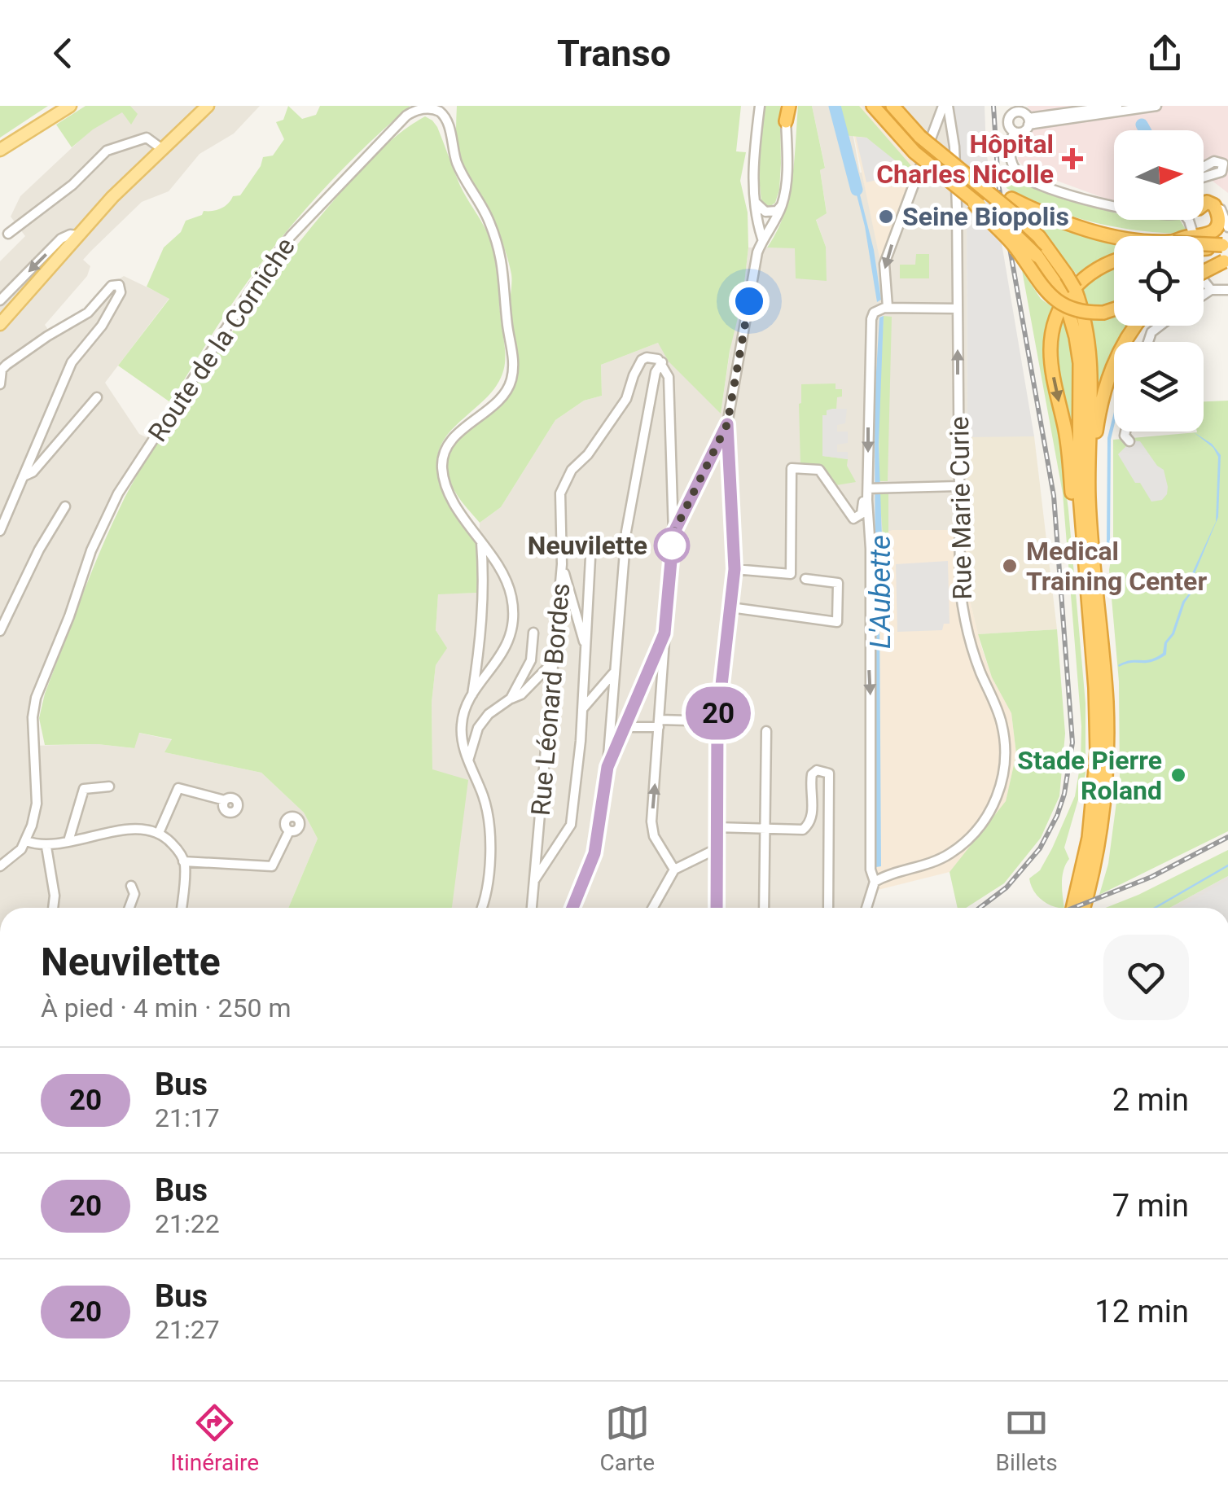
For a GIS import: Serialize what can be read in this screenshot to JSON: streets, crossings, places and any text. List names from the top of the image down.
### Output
{
  "streets": {
    "street": ["Route de la Corniche", "Rue Marie Curie", "Rue Léonard Bordes"]
  },
  "water": ["L'Aubette"],
  "places": {
    "health": ["Hôpital Charles Nicolle"],
    "other": [
      "Seine Biopolis",
      "Neuvilette",
      "Medical Training Center",
      "Stade Pierre Roland"
    ]
  },
  "lines": ["bus line 20"],
  "north": "right",
  "page": {
    "header": "Transo",
    "on_map": "20",
    "heading": ["Neuvilette", "À pied · 4 min · 250 m"],
    "list": [
      {
        "mark": "20",
        "name": "Bus",
        "note": "21:17",
        "value": "2 min"
      },
      {
        "mark": "20",
        "name": "Bus",
        "note": "21:22",
        "value": "7 min"
      },
      {
        "mark": "20",
        "name": "Bus",
        "note": "21:27",
        "value": "12 min"
      }
    ],
    "tabs": ["Itinéraire", "Carte", "Billets"]
  }
}
